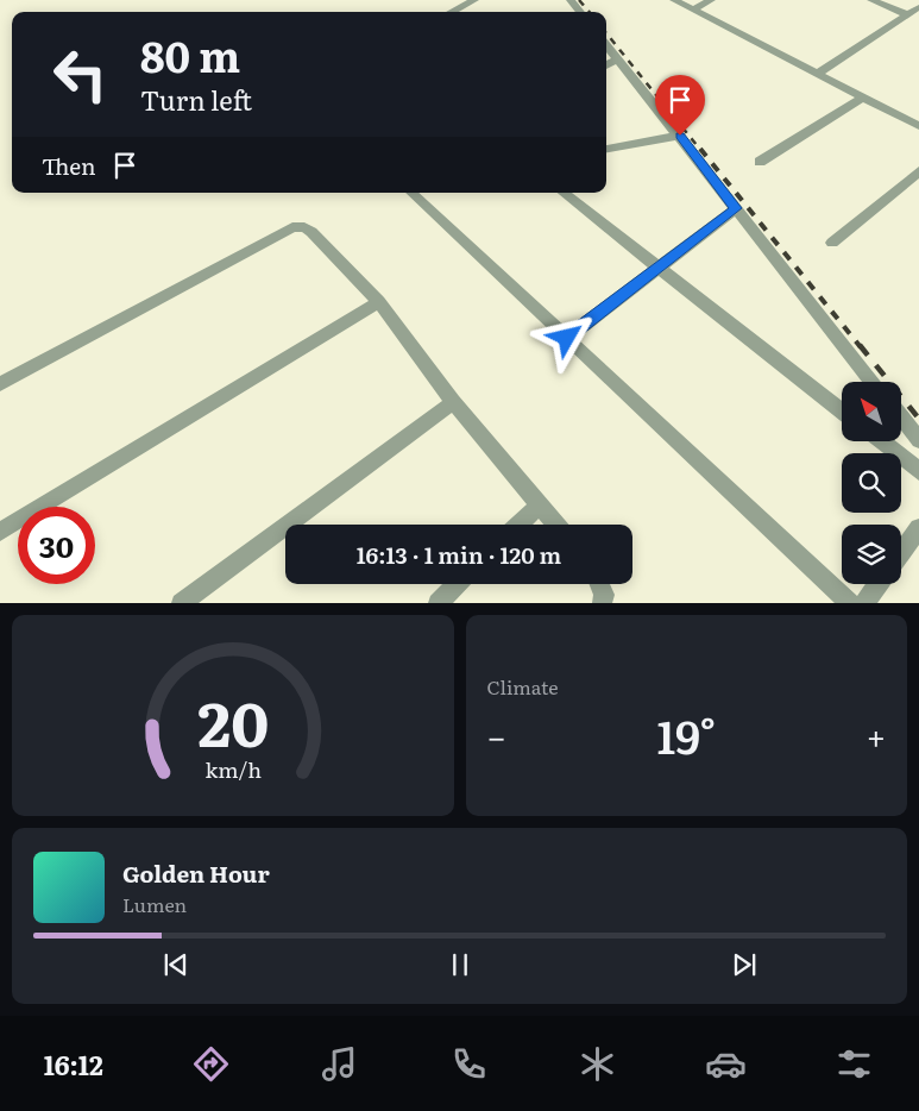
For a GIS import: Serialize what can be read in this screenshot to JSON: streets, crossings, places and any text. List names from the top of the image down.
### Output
{
  "north": "top left",
  "page": {
    "turn": ["80 m", "Turn left"],
    "then": "Then",
    "limit": "30",
    "trip": "16:13 · 1 min · 120 m",
    "tile": "Climate",
    "heat": ["−", "19°", "+"],
    "song": ["Golden Hour", "Lumen"],
    "tabs": "16:12",
    "gauge": ["20", "km/h"]
  }
}
